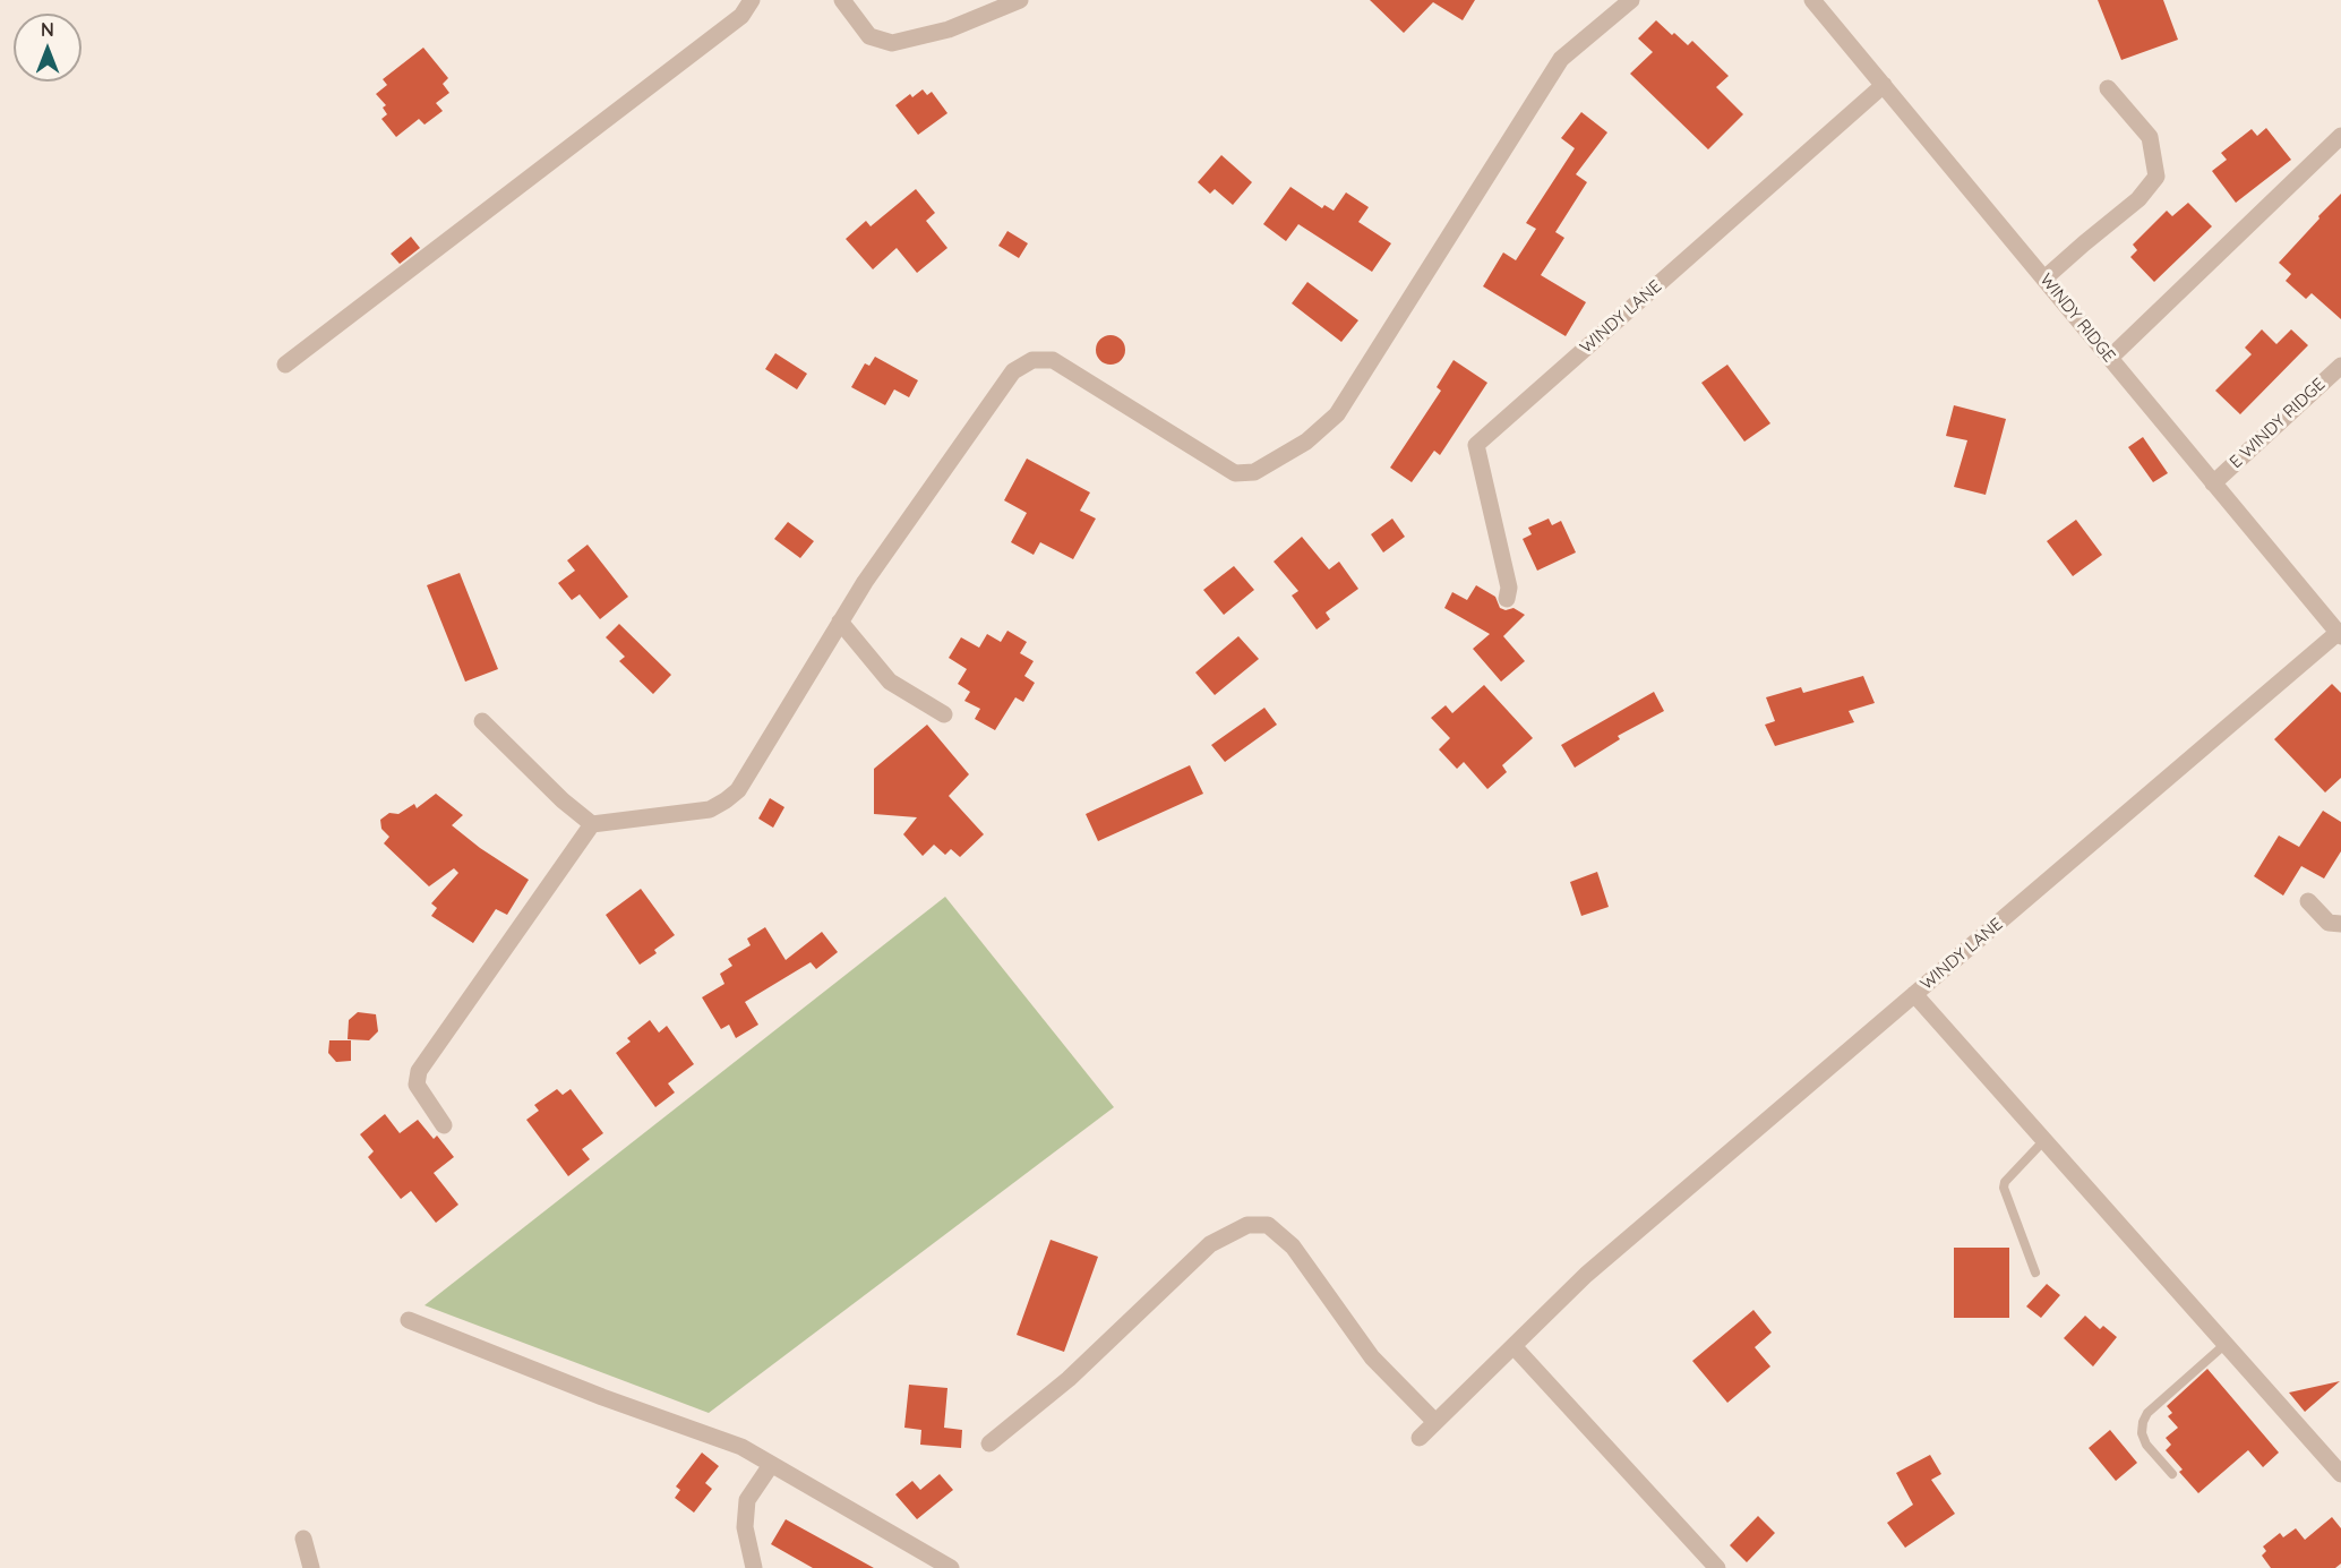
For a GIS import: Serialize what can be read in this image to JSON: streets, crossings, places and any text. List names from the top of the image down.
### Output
{
  "streets": {
    "street": ["WINDY LANE", "WINDY RIDGE", "E WINDY RIDGE"]
  },
  "crossings": [
    ["WINDY LANE", "WINDY RIDGE"],
    ["WINDY RIDGE", "E WINDY RIDGE"]
  ],
  "north": "top"
}
